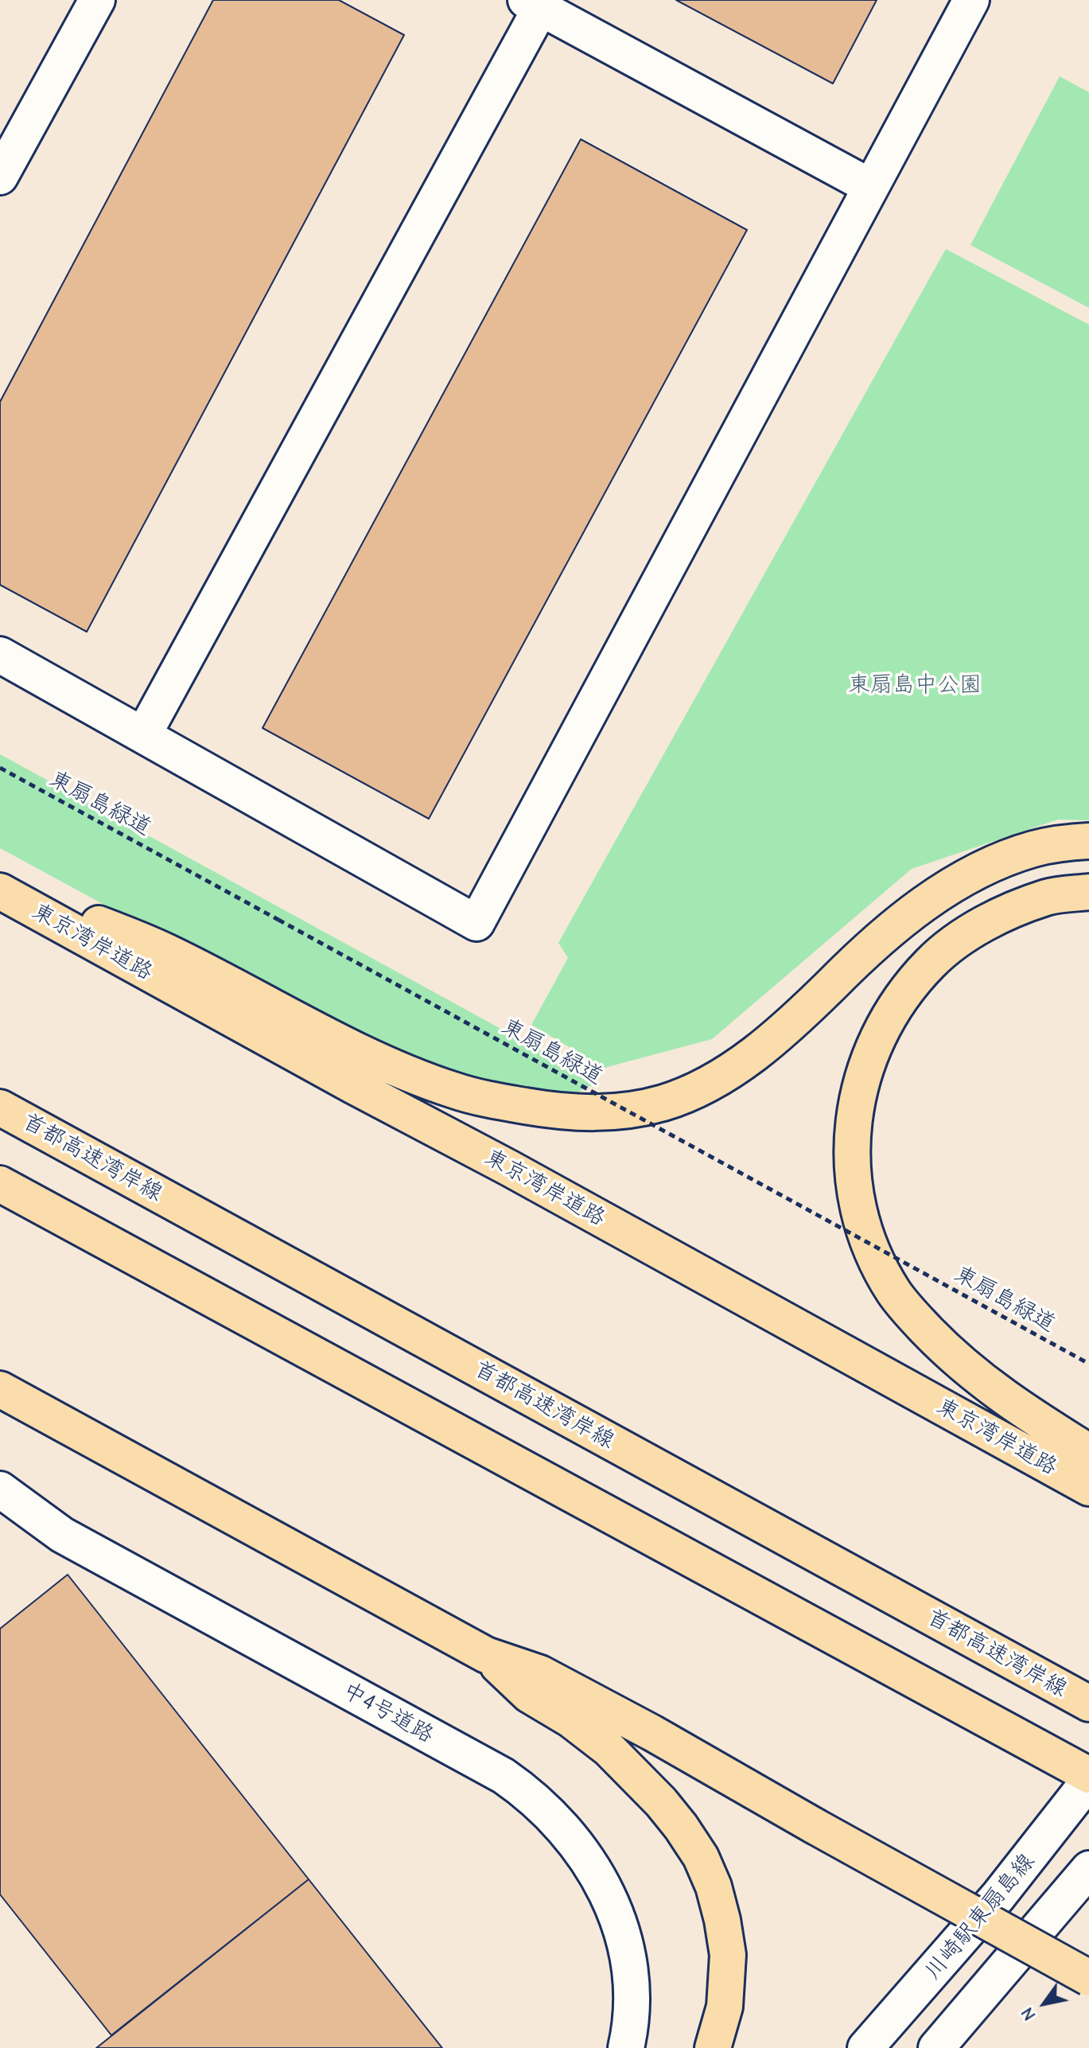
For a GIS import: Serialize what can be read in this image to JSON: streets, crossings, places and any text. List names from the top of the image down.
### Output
{
  "streets": {
    "highway": ["東京湾岸道路", "首都高速湾岸線"],
    "street": ["中4号道路", "川崎駅東扇島線"],
    "path": ["東扇島緑道"]
  },
  "parks": ["東扇島中公園"],
  "north": "bottom left"
}
